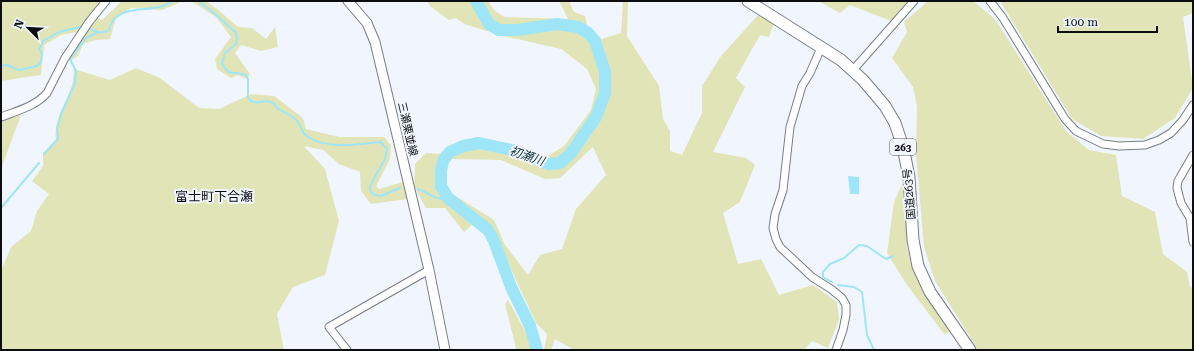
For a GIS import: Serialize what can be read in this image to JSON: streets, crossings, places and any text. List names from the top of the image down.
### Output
{
  "streets": {
    "highway": ["263", "国道263号"],
    "main road": ["三瀬栗並線"]
  },
  "districts": ["富士町下合瀬"],
  "water": ["初瀬川"],
  "scale_bar": "100 m",
  "north": "top left"
}
